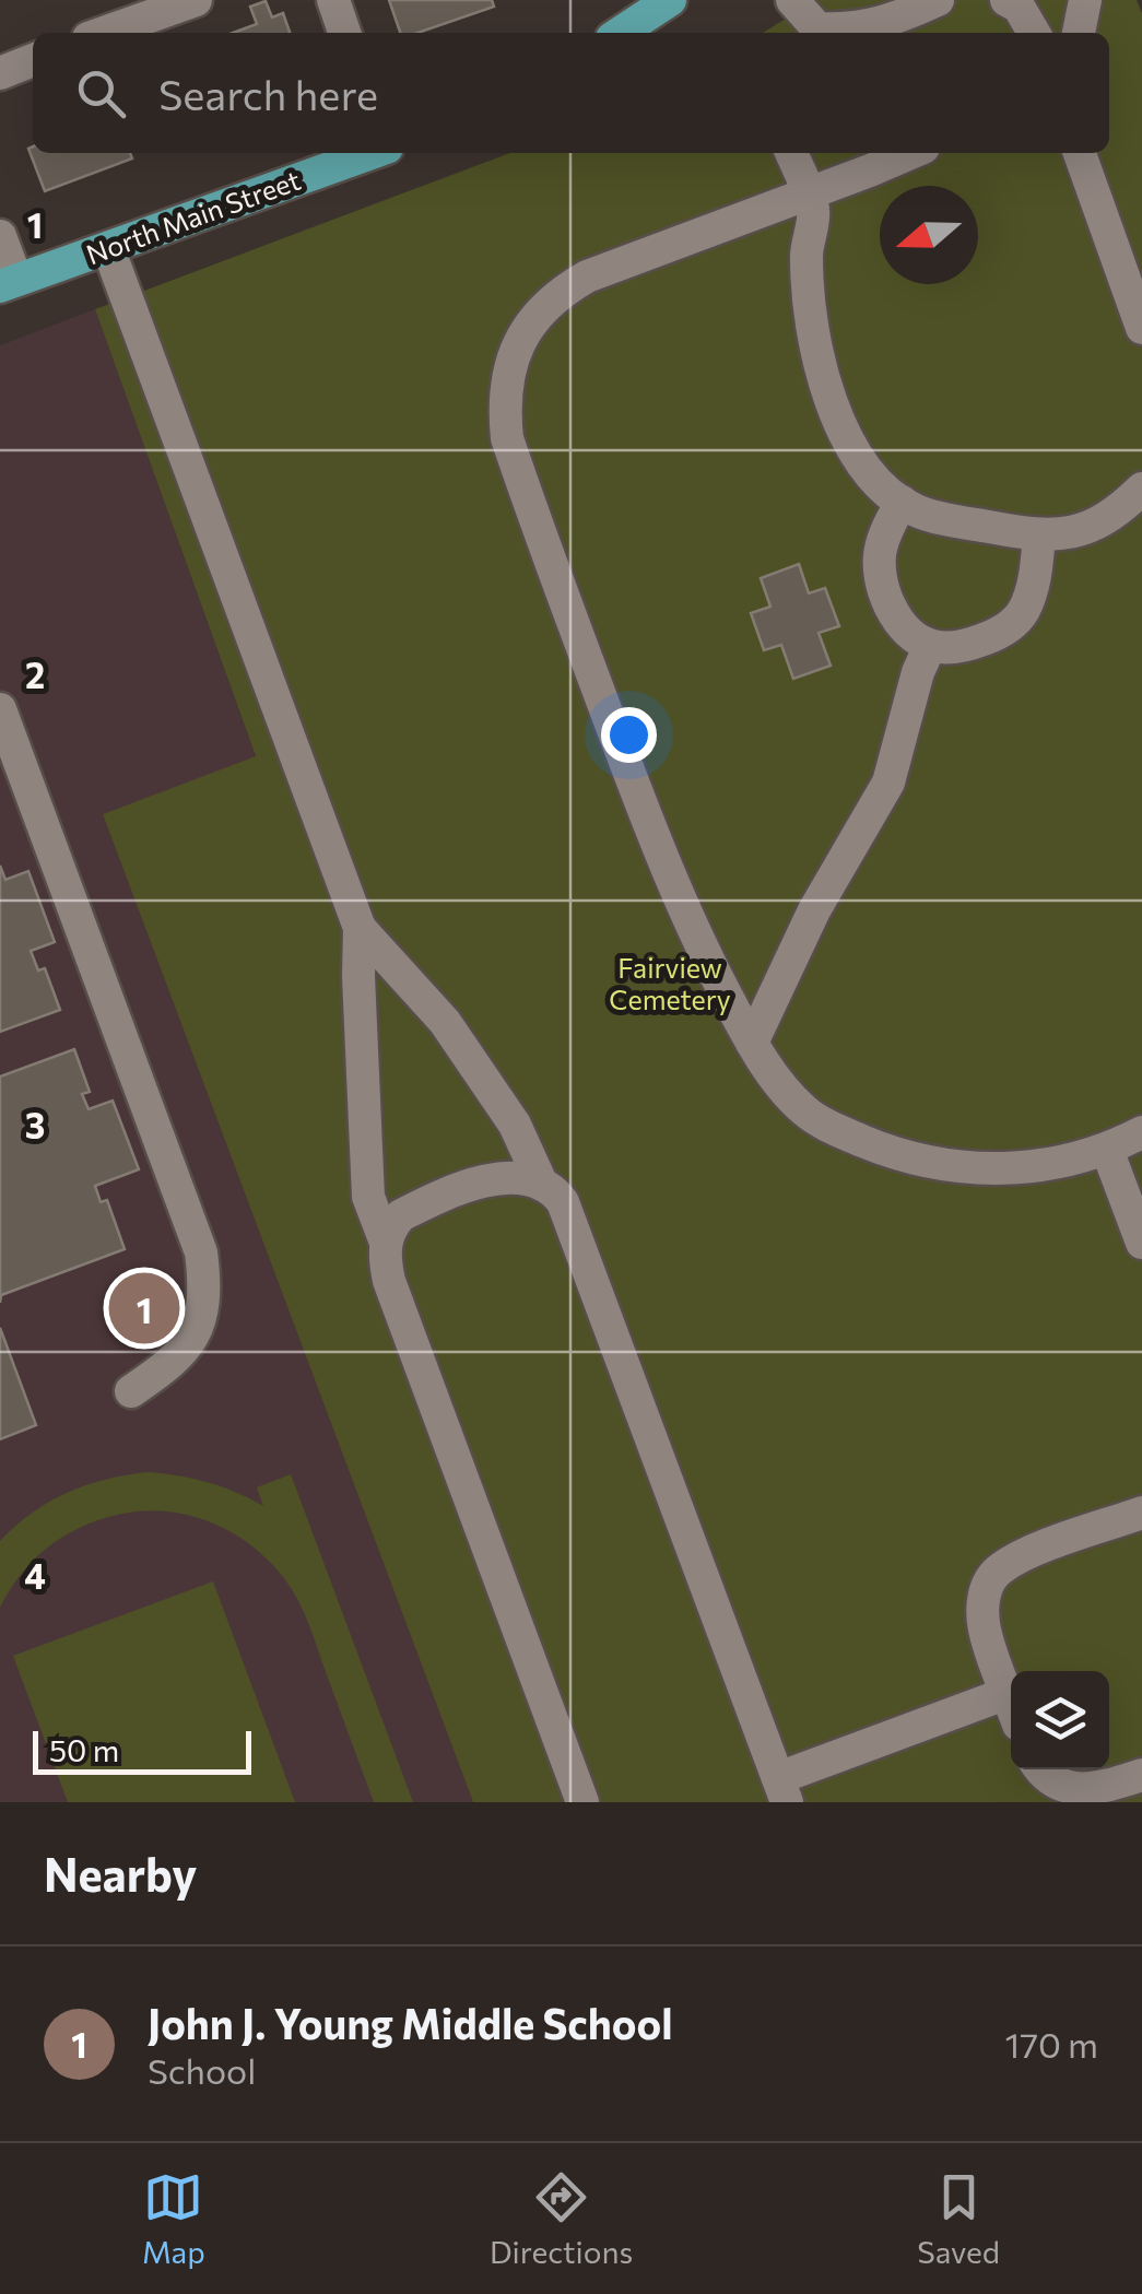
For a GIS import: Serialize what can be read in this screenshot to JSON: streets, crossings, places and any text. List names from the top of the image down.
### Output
{
  "streets": {
    "main road": ["North Main Street"]
  },
  "parks": ["Fairview Cemetery"],
  "scale_bar": "50 m",
  "north": "left",
  "page": {
    "search": "Search here",
    "pins": "1",
    "scale": "50 m",
    "heading": "Nearby",
    "list": [
      {
        "mark": "1",
        "name": "John J. Young Middle School",
        "note": "School",
        "value": "170 m"
      }
    ],
    "nav": ["Map", "Directions", "Saved"]
  },
  "grid": {
    "rows": [
      "1",
      "2",
      "3",
      "4"
    ]
  }
}
